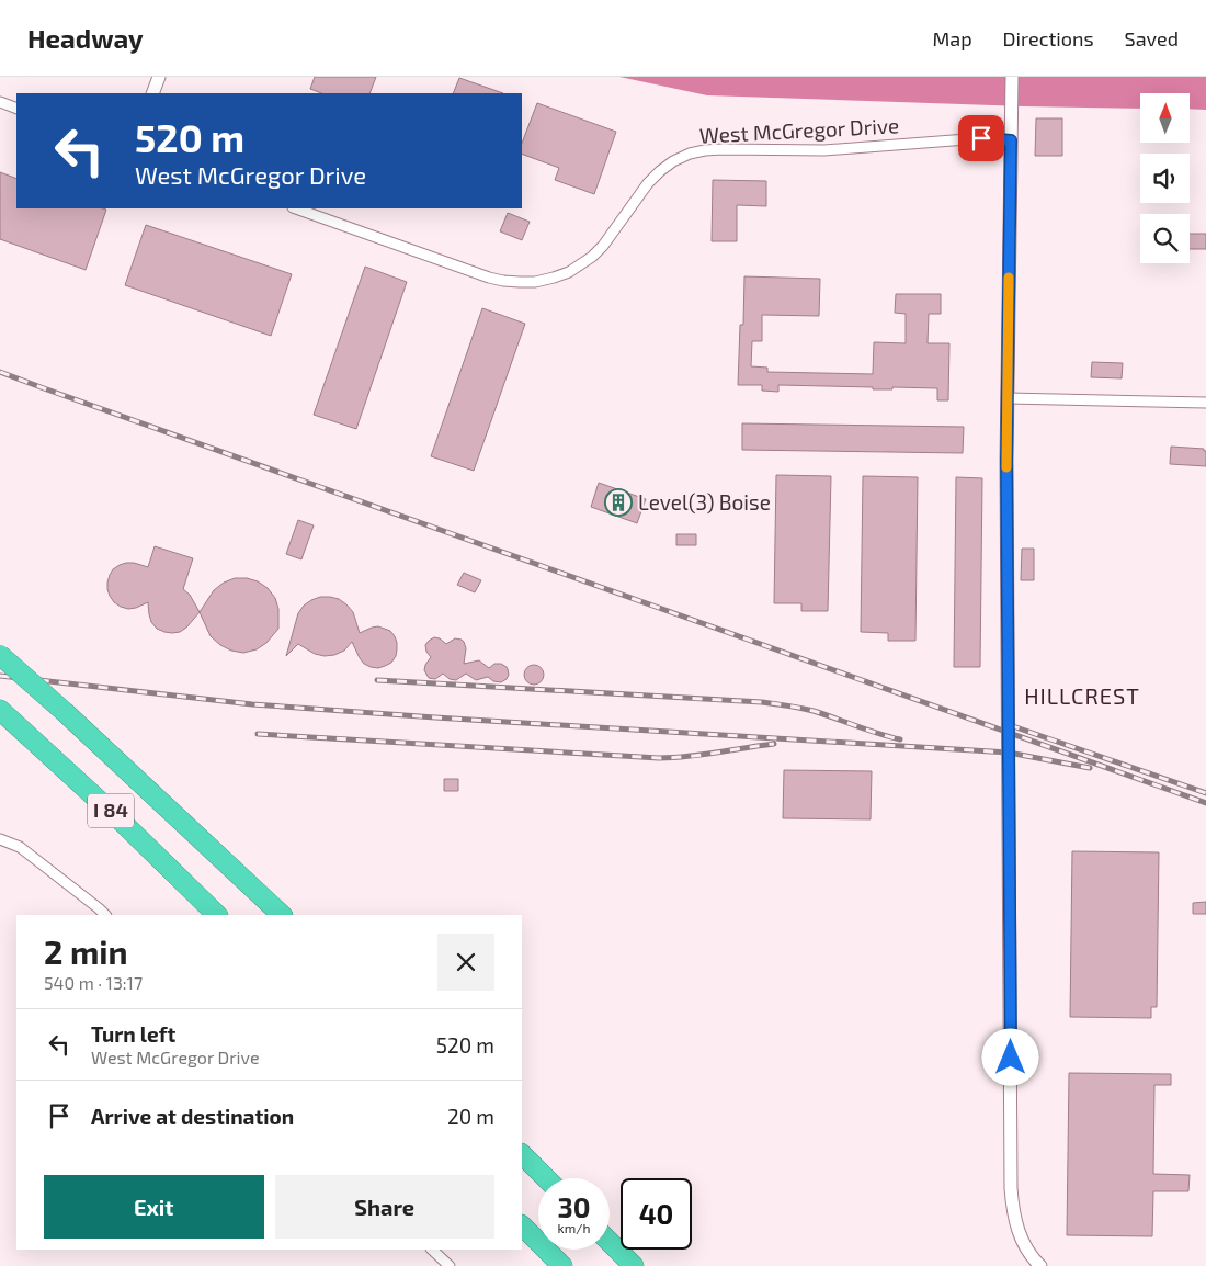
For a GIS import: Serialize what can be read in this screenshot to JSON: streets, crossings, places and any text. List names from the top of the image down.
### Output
{
  "streets": {
    "highway": ["I 84"],
    "street": ["West McGregor Drive"]
  },
  "districts": ["HILLCREST"],
  "places": {
    "building": ["Level(3) Boise"]
  },
  "north": "top",
  "page": {
    "header": "Headway",
    "nav": ["Map", "Directions", "Saved"],
    "turn": ["520 m", "West McGregor Drive"],
    "heading": ["2 min", "540 m · 13:17"],
    "list": [
      {
        "name": "Turn left",
        "note": "West McGregor Drive",
        "value": "520 m"
      },
      {
        "name": "Arrive at destination",
        "value": "20 m"
      }
    ],
    "buttons": ["Exit", "Share"],
    "speed": "30 km/h",
    "limit": "40"
  }
}
